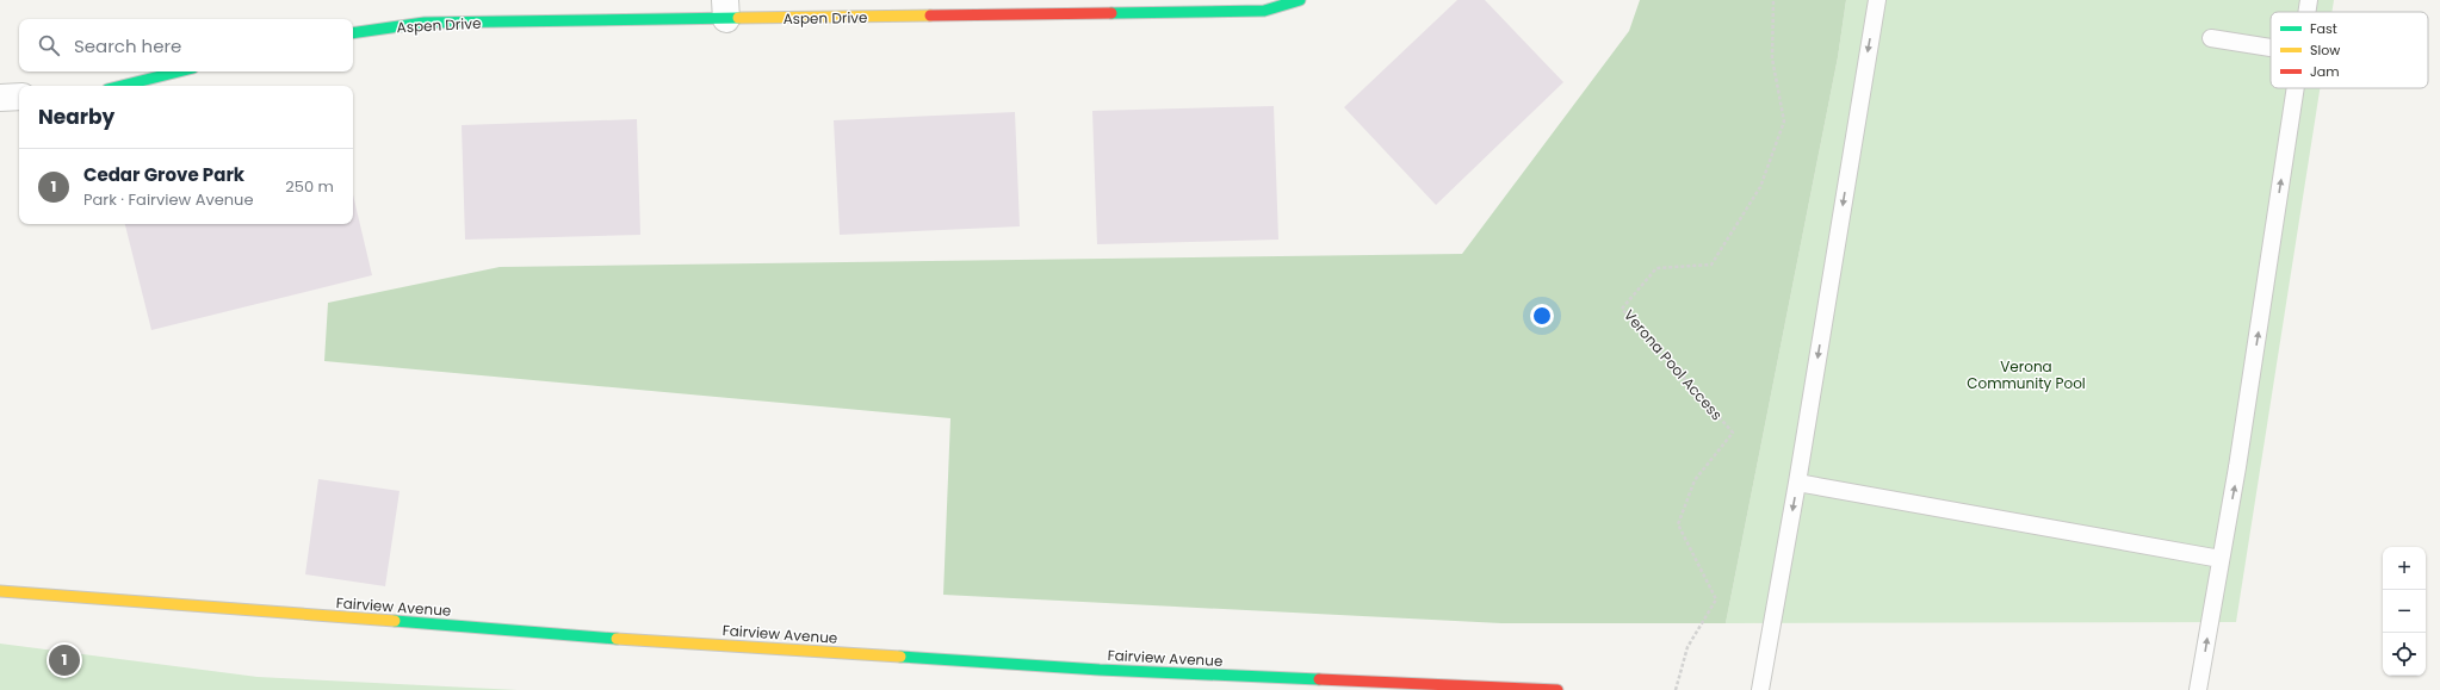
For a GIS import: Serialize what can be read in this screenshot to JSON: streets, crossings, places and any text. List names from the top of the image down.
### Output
{
  "streets": {
    "main road": ["Aspen Drive", "Fairview Avenue"],
    "path": ["Verona Pool Access"]
  },
  "parks": ["Verona Community Pool"],
  "legend": ["Fast", "Slow", "Jam"],
  "page": {
    "search": "Search here",
    "heading": "Nearby",
    "list": [
      {
        "mark": "1",
        "name": "Cedar Grove Park",
        "note": "Park · Fairview Avenue",
        "value": "250 m"
      }
    ],
    "map_buttons": ["+", "−"],
    "pins": "1"
  }
}
